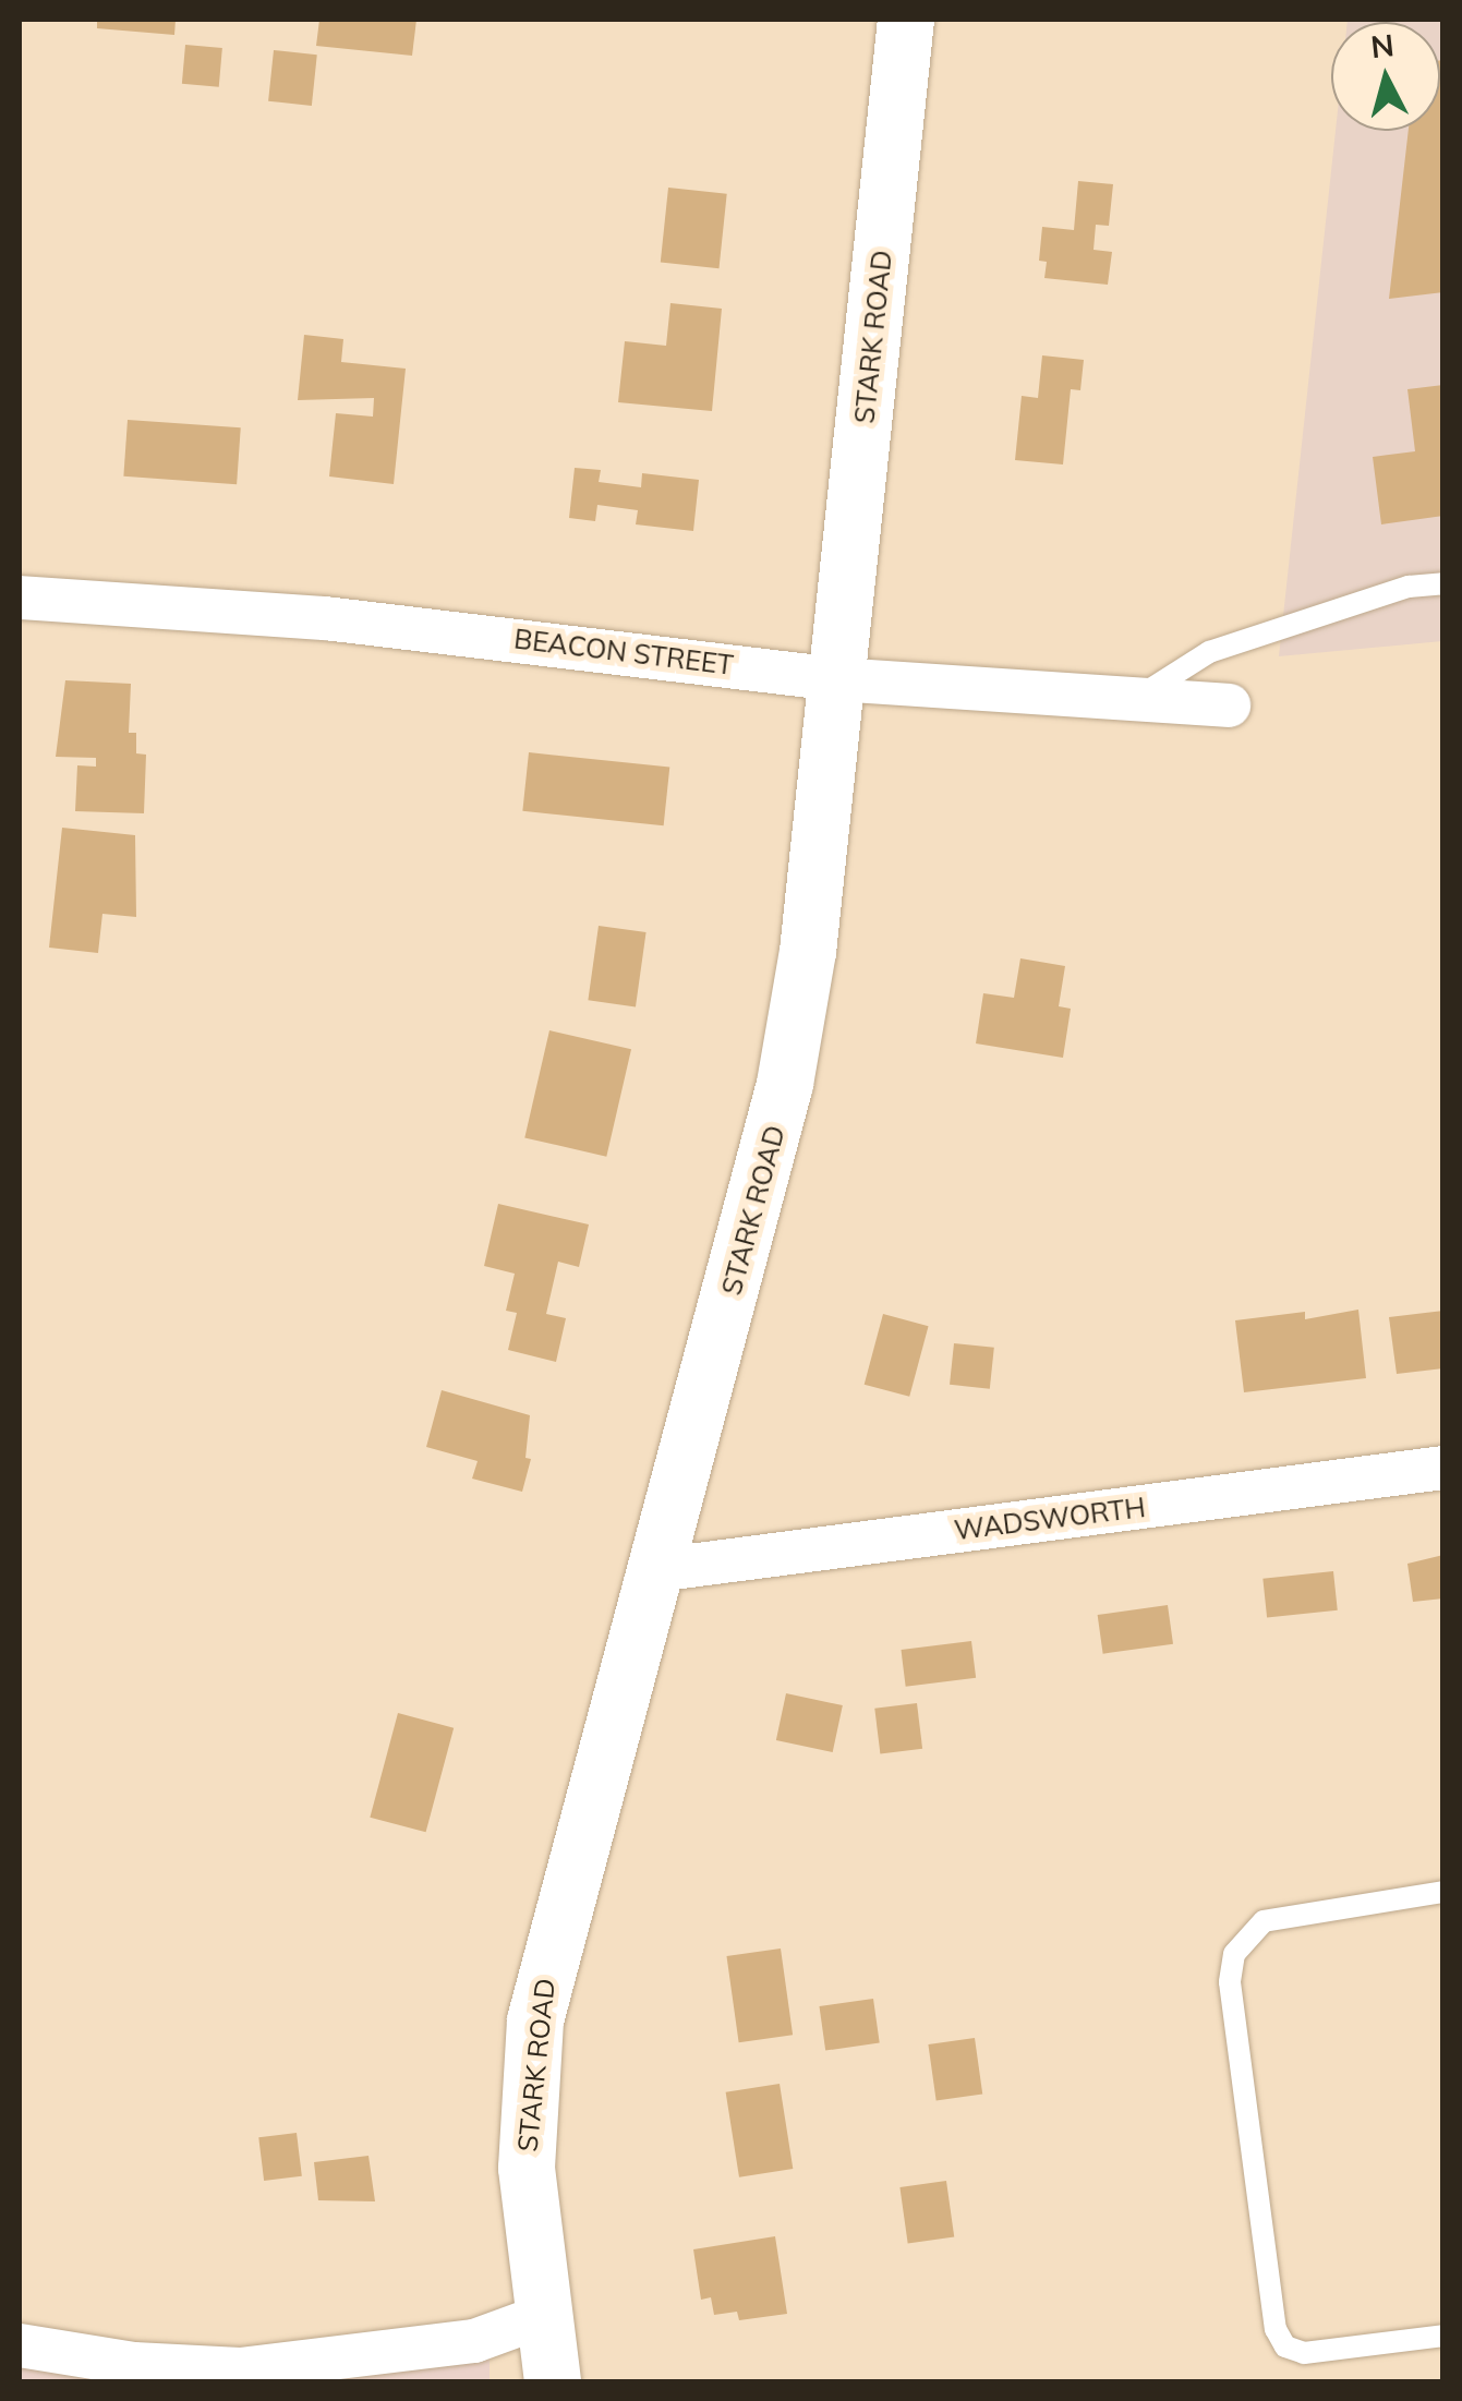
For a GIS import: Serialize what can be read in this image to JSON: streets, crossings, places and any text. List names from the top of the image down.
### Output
{
  "streets": {
    "street": ["STARK ROAD", "BEACON STREET", "WADSWORTH"]
  },
  "crossings": [
    ["STARK ROAD", "BEACON STREET"],
    ["STARK ROAD", "WADSWORTH"]
  ],
  "north": "top"
}
